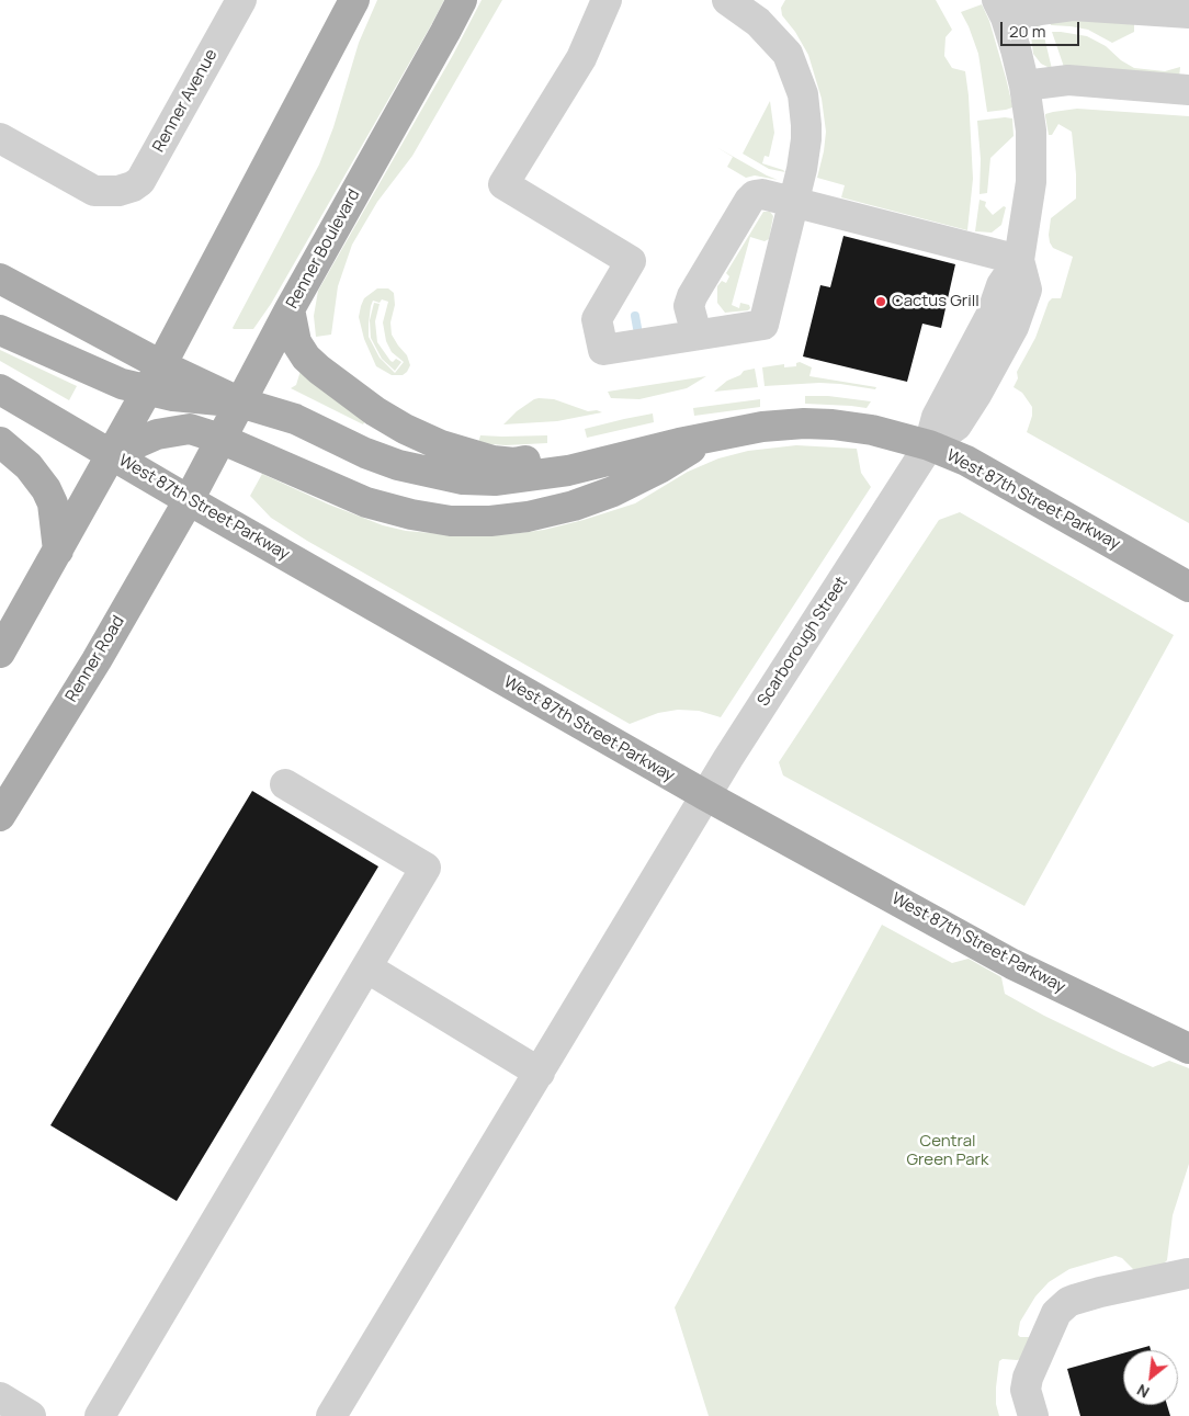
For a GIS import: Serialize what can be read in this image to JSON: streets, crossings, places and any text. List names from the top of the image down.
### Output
{
  "streets": {
    "main road": ["Renner Boulevard", "West 87th Street Parkway", "Renner Road"],
    "street": ["Renner Avenue", "Scarborough Street"]
  },
  "crossings": [
    ["Renner Boulevard", "West 87th Street Parkway"],
    ["Renner Boulevard", "Renner Road"],
    ["West 87th Street Parkway", "Scarborough Street"],
    ["West 87th Street Parkway", "Renner Road"]
  ],
  "parks": ["Central Green Park"],
  "places": ["Cactus Grill"],
  "scale_bar": "20 m",
  "north": "bottom left"
}
